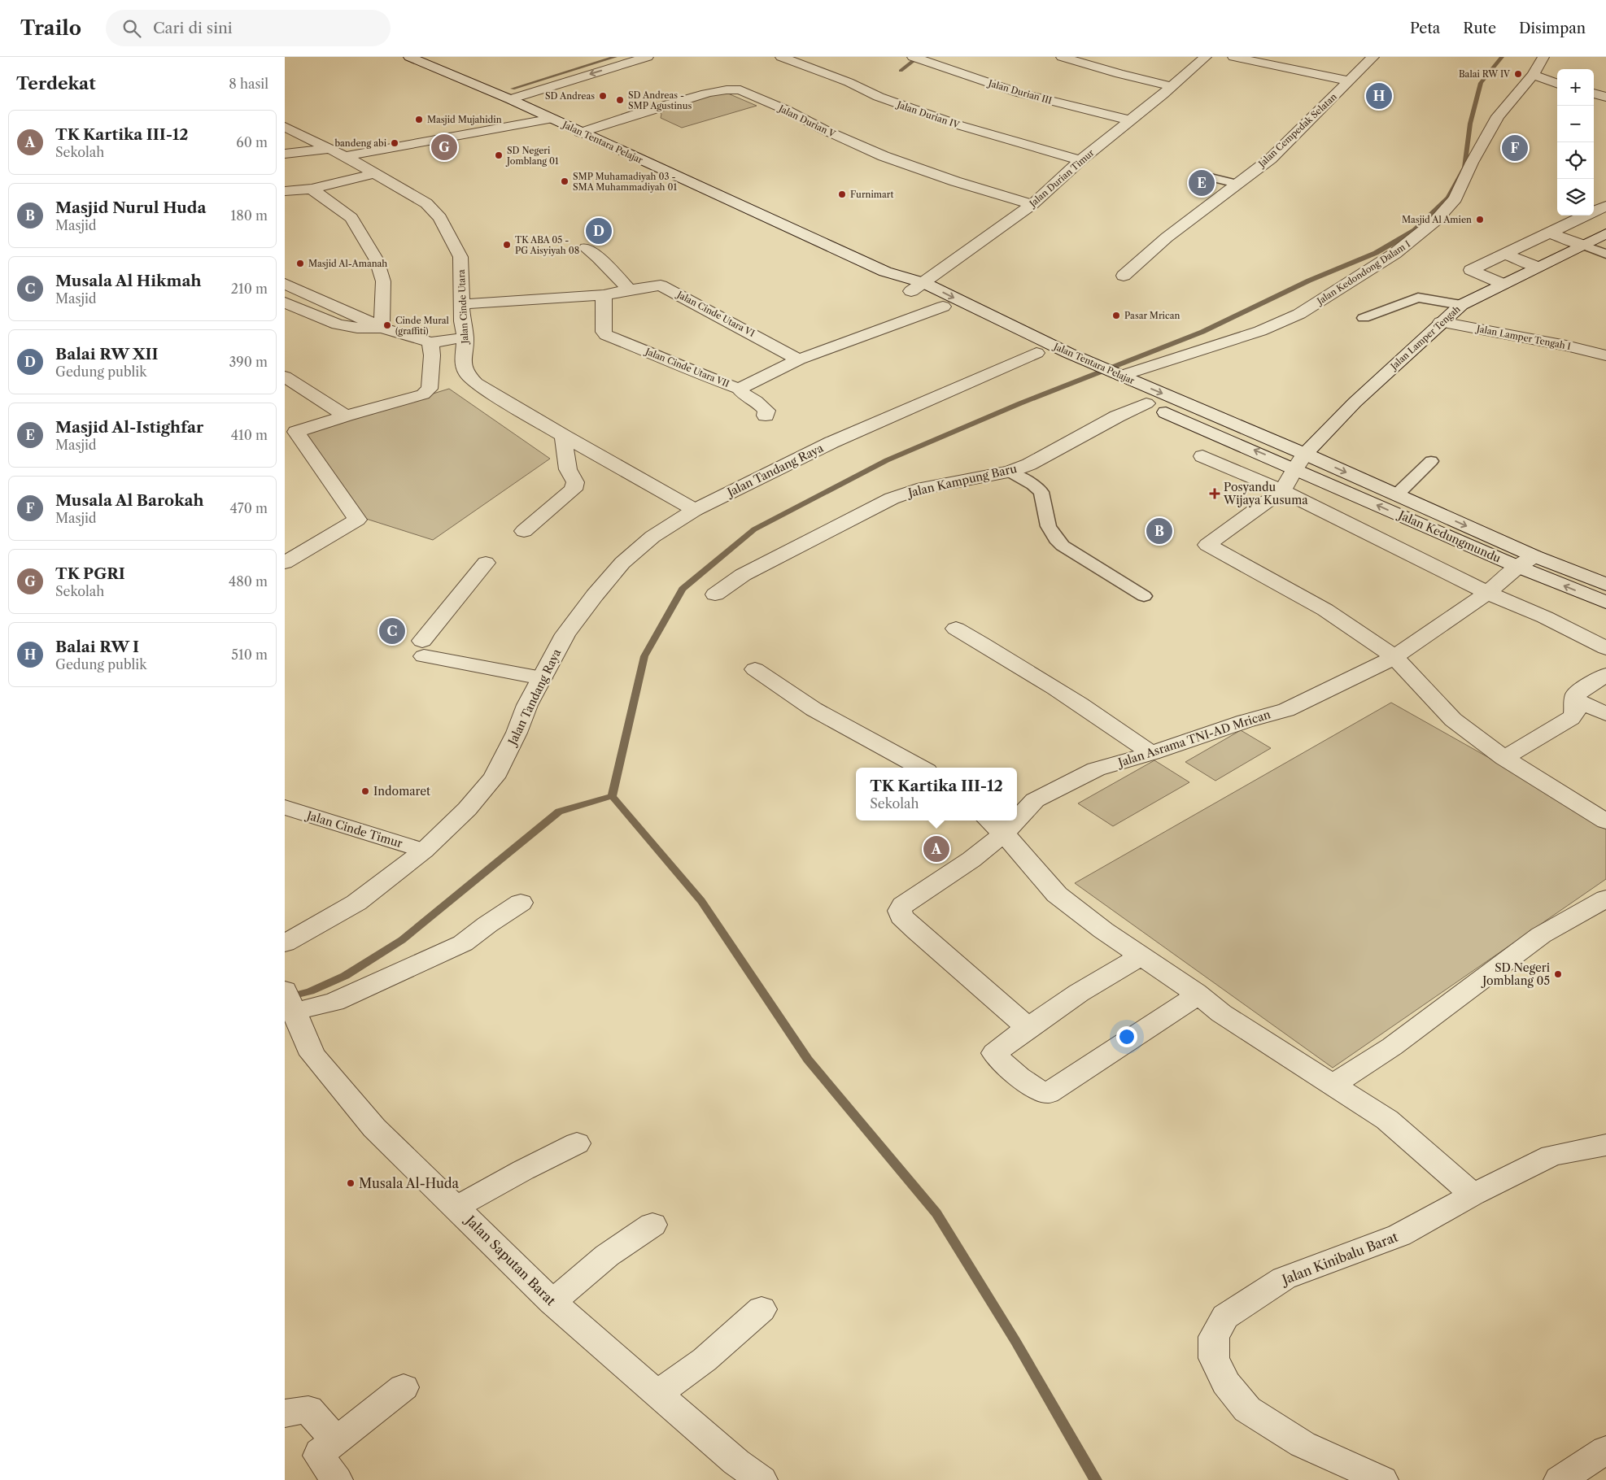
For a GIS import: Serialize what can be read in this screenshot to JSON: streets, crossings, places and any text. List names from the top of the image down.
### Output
{
  "streets": {
    "street": [
      "Jalan Durian III",
      "Jalan Durian IV",
      "Jalan Durian V",
      "Jalan Cempedak Selatan",
      "Jalan Tentara Pelajar",
      "Jalan Durian Timur",
      "Jalan Kedondong Dalam I",
      "Jalan Cinde Utara",
      "Jalan Cinde Utara VI",
      "Jalan Lamper Tengah",
      "Jalan Lamper Tengah I",
      "Jalan Cinde Utara VII",
      "Jalan Tandang Raya",
      "Jalan Kampung Baru",
      "Jalan Kedungmundu",
      "Jalan Asrama TNI-AD Mrican",
      "Jalan Cinde Timur",
      "Jalan Kinibalu Barat",
      "Jalan Saputan Barat"
    ]
  },
  "crossings": [
    ["Jalan Durian III", "Jalan Durian Timur"],
    ["Jalan Durian IV", "Jalan Durian Timur"],
    ["Jalan Durian V", "Jalan Tentara Pelajar"],
    ["Jalan Durian V", "Jalan Durian Timur"],
    ["Jalan Tentara Pelajar", "Jalan Durian Timur"],
    ["Jalan Tentara Pelajar", "Jalan Kedondong Dalam I"],
    ["Jalan Tentara Pelajar", "Jalan Lamper Tengah"],
    ["Jalan Tentara Pelajar", "Jalan Cinde Utara VII"],
    ["Jalan Tentara Pelajar", "Jalan Tandang Raya"],
    ["Jalan Tentara Pelajar", "Jalan Kampung Baru"],
    ["Jalan Tentara Pelajar", "Jalan Kedungmundu"],
    ["Jalan Cinde Utara", "Jalan Cinde Utara VI"],
    ["Jalan Cinde Utara", "Jalan Tandang Raya"],
    ["Jalan Cinde Utara VI", "Jalan Cinde Utara VII"],
    ["Jalan Lamper Tengah", "Jalan Lamper Tengah I"],
    ["Jalan Lamper Tengah", "Jalan Kedungmundu"],
    ["Jalan Tandang Raya", "Jalan Cinde Timur"],
    ["Jalan Kedungmundu", "Jalan Asrama TNI-AD Mrican"]
  ],
  "places": {
    "other": [
      "Balai RW IV",
      "SD Andreas",
      "SD Andreas - SMP Agustinus",
      "Masjid Mujahidin",
      "bandeng abi",
      "SD Negeri Jomblang 01",
      "SMP Muhamadiyah 03 - SMA Muhammadiyah 01",
      "Furnimart",
      "Masjid Al Amien",
      "TK ABA 05 - PG Aisyiyah 08",
      "Masjid Al-Amanah",
      "Pasar Mrican",
      "Cinde Mural (graffiti)",
      "Indomaret",
      "SD Negeri Jomblang 05",
      "Musala Al-Huda"
    ],
    "health": ["Posyandu Wijaya Kusuma"]
  },
  "page": {
    "header": "Trailo",
    "search": "Cari di sini",
    "nav": ["Peta", "Rute", "Disimpan"],
    "heading": ["Terdekat", "8 hasil"],
    "map_buttons": ["+", "−"],
    "pins": [
      "H",
      "G",
      "F",
      "E",
      "D",
      "B",
      "C",
      "A"
    ],
    "list": [
      {
        "mark": "A",
        "name": "TK Kartika III-12",
        "note": "Sekolah",
        "value": "60 m"
      },
      {
        "mark": "B",
        "name": "Masjid Nurul Huda",
        "note": "Masjid",
        "value": "180 m"
      },
      {
        "mark": "C",
        "name": "Musala Al Hikmah",
        "note": "Masjid",
        "value": "210 m"
      },
      {
        "mark": "D",
        "name": "Balai RW XII",
        "note": "Gedung publik",
        "value": "390 m"
      },
      {
        "mark": "E",
        "name": "Masjid Al-Istighfar",
        "note": "Masjid",
        "value": "410 m"
      },
      {
        "mark": "F",
        "name": "Musala Al Barokah",
        "note": "Masjid",
        "value": "470 m"
      },
      {
        "mark": "G",
        "name": "TK PGRI",
        "note": "Sekolah",
        "value": "480 m"
      },
      {
        "mark": "H",
        "name": "Balai RW I",
        "note": "Gedung publik",
        "value": "510 m"
      }
    ],
    "popup": ["TK Kartika III-12", "Sekolah"]
  }
}
